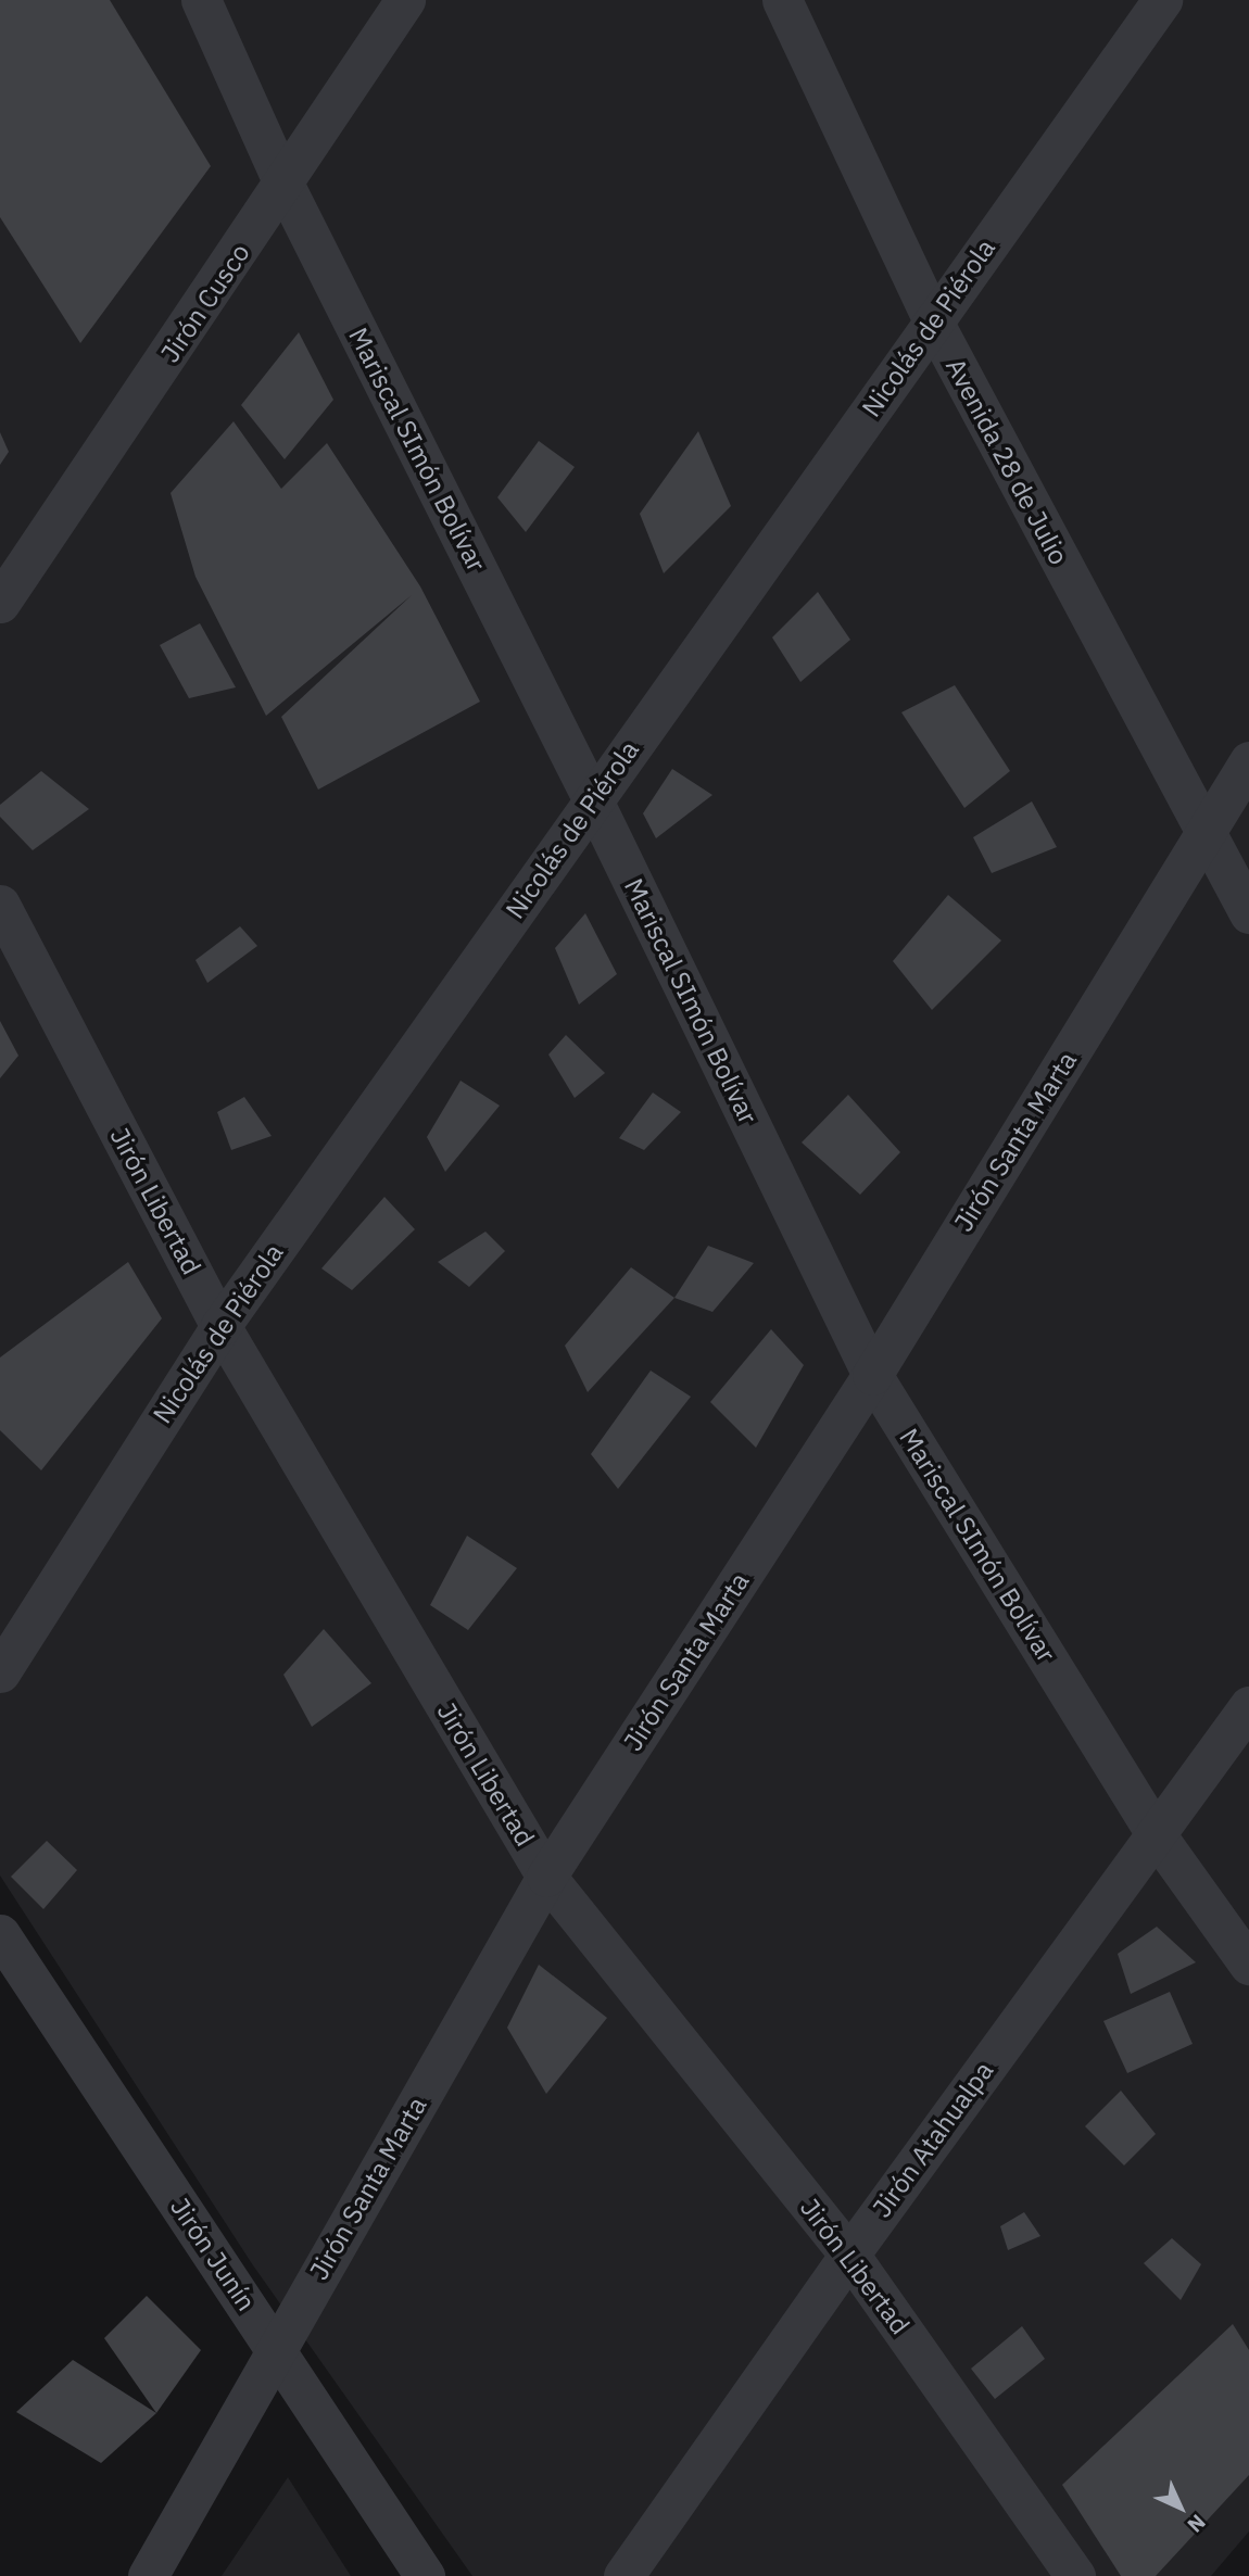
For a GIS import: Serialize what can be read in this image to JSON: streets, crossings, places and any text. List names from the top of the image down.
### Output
{
  "streets": {
    "street": [
      "Jirón Cusco",
      "Nicolás de Piérola",
      "Mariscal SImón Bolívar",
      "Avenida 28 de Julio",
      "Jirón Santa Marta",
      "Jirón Libertad",
      "Jirón Atahualpa",
      "Jirón Junín"
    ]
  },
  "crossings": [
    ["Jirón Cusco", "Mariscal SImón Bolívar"],
    ["Nicolás de Piérola", "Mariscal SImón Bolívar"],
    ["Nicolás de Piérola", "Avenida 28 de Julio"],
    ["Nicolás de Piérola", "Jirón Libertad"],
    ["Mariscal SImón Bolívar", "Jirón Santa Marta"],
    ["Mariscal SImón Bolívar", "Jirón Atahualpa"],
    ["Avenida 28 de Julio", "Jirón Santa Marta"],
    ["Jirón Santa Marta", "Jirón Libertad"],
    ["Jirón Santa Marta", "Jirón Junín"],
    ["Jirón Libertad", "Jirón Atahualpa"]
  ],
  "north": "bottom right"
}
